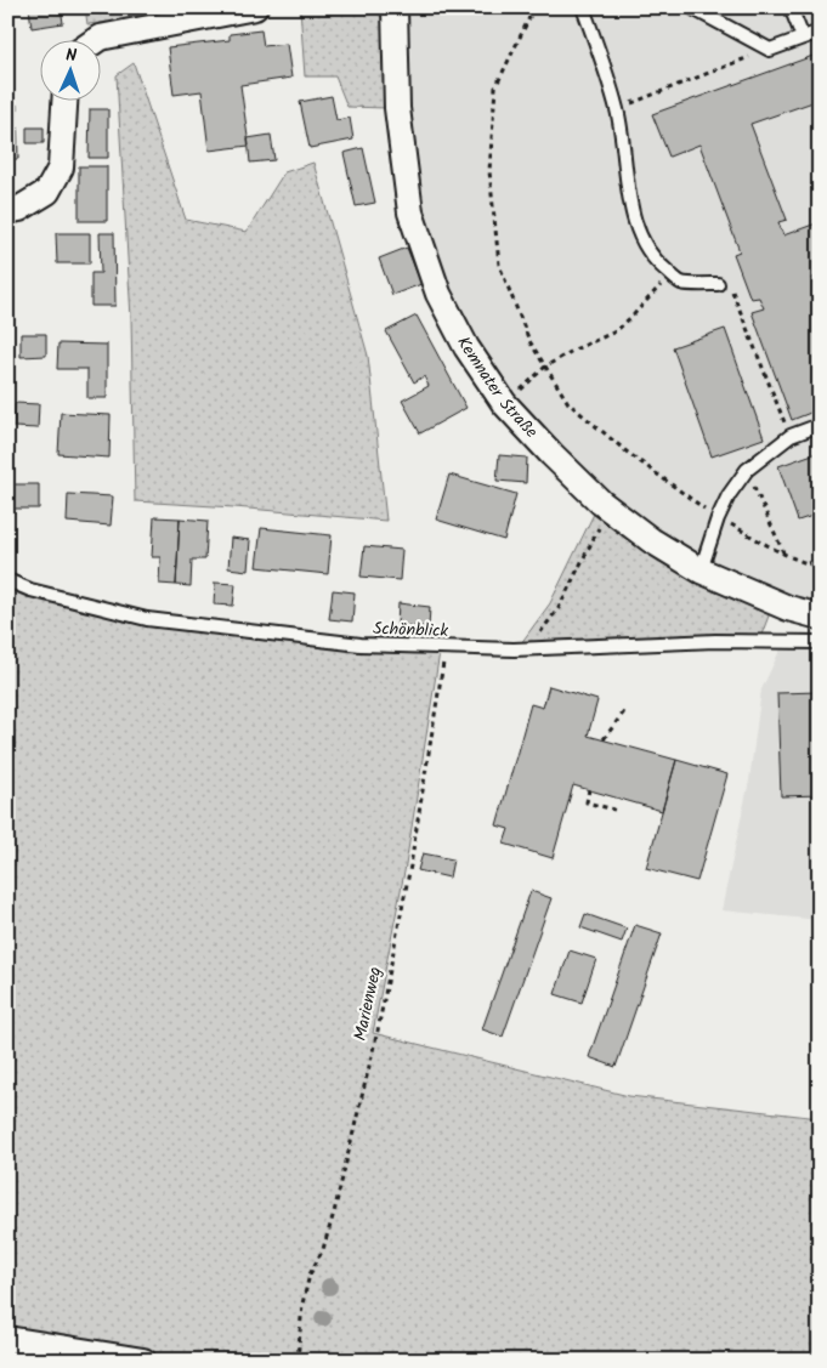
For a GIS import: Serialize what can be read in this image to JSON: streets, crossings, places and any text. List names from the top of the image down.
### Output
{
  "streets": {
    "street": ["Kemnater Straße"],
    "lane": ["Schönblick"],
    "path": ["Marienweg"]
  },
  "crossings": [
    ["Schönblick", "Marienweg"]
  ],
  "north": "top"
}
